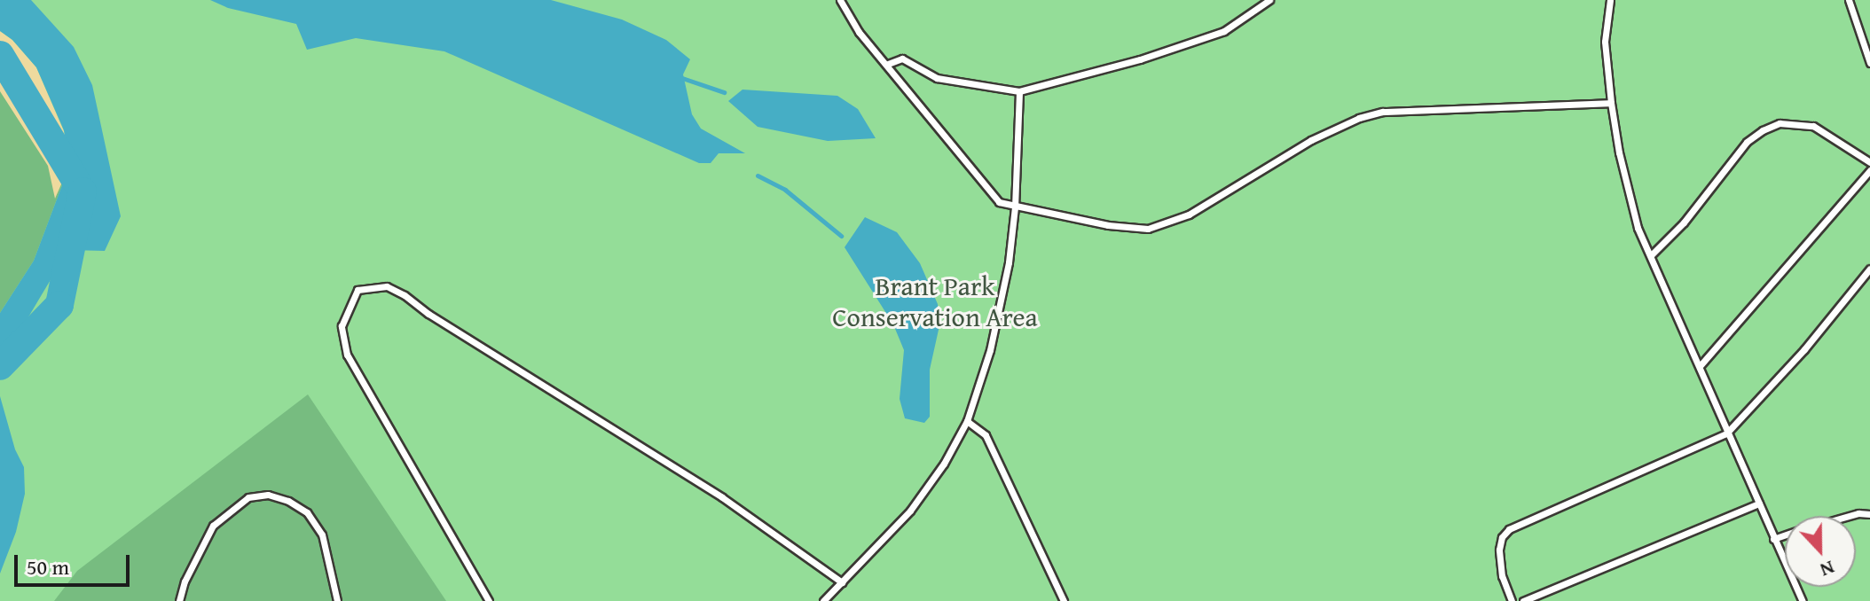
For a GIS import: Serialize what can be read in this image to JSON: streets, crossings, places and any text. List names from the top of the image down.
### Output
{
  "parks": ["Brant Park Conservation Area"],
  "scale_bar": "50 m",
  "north": "bottom"
}
